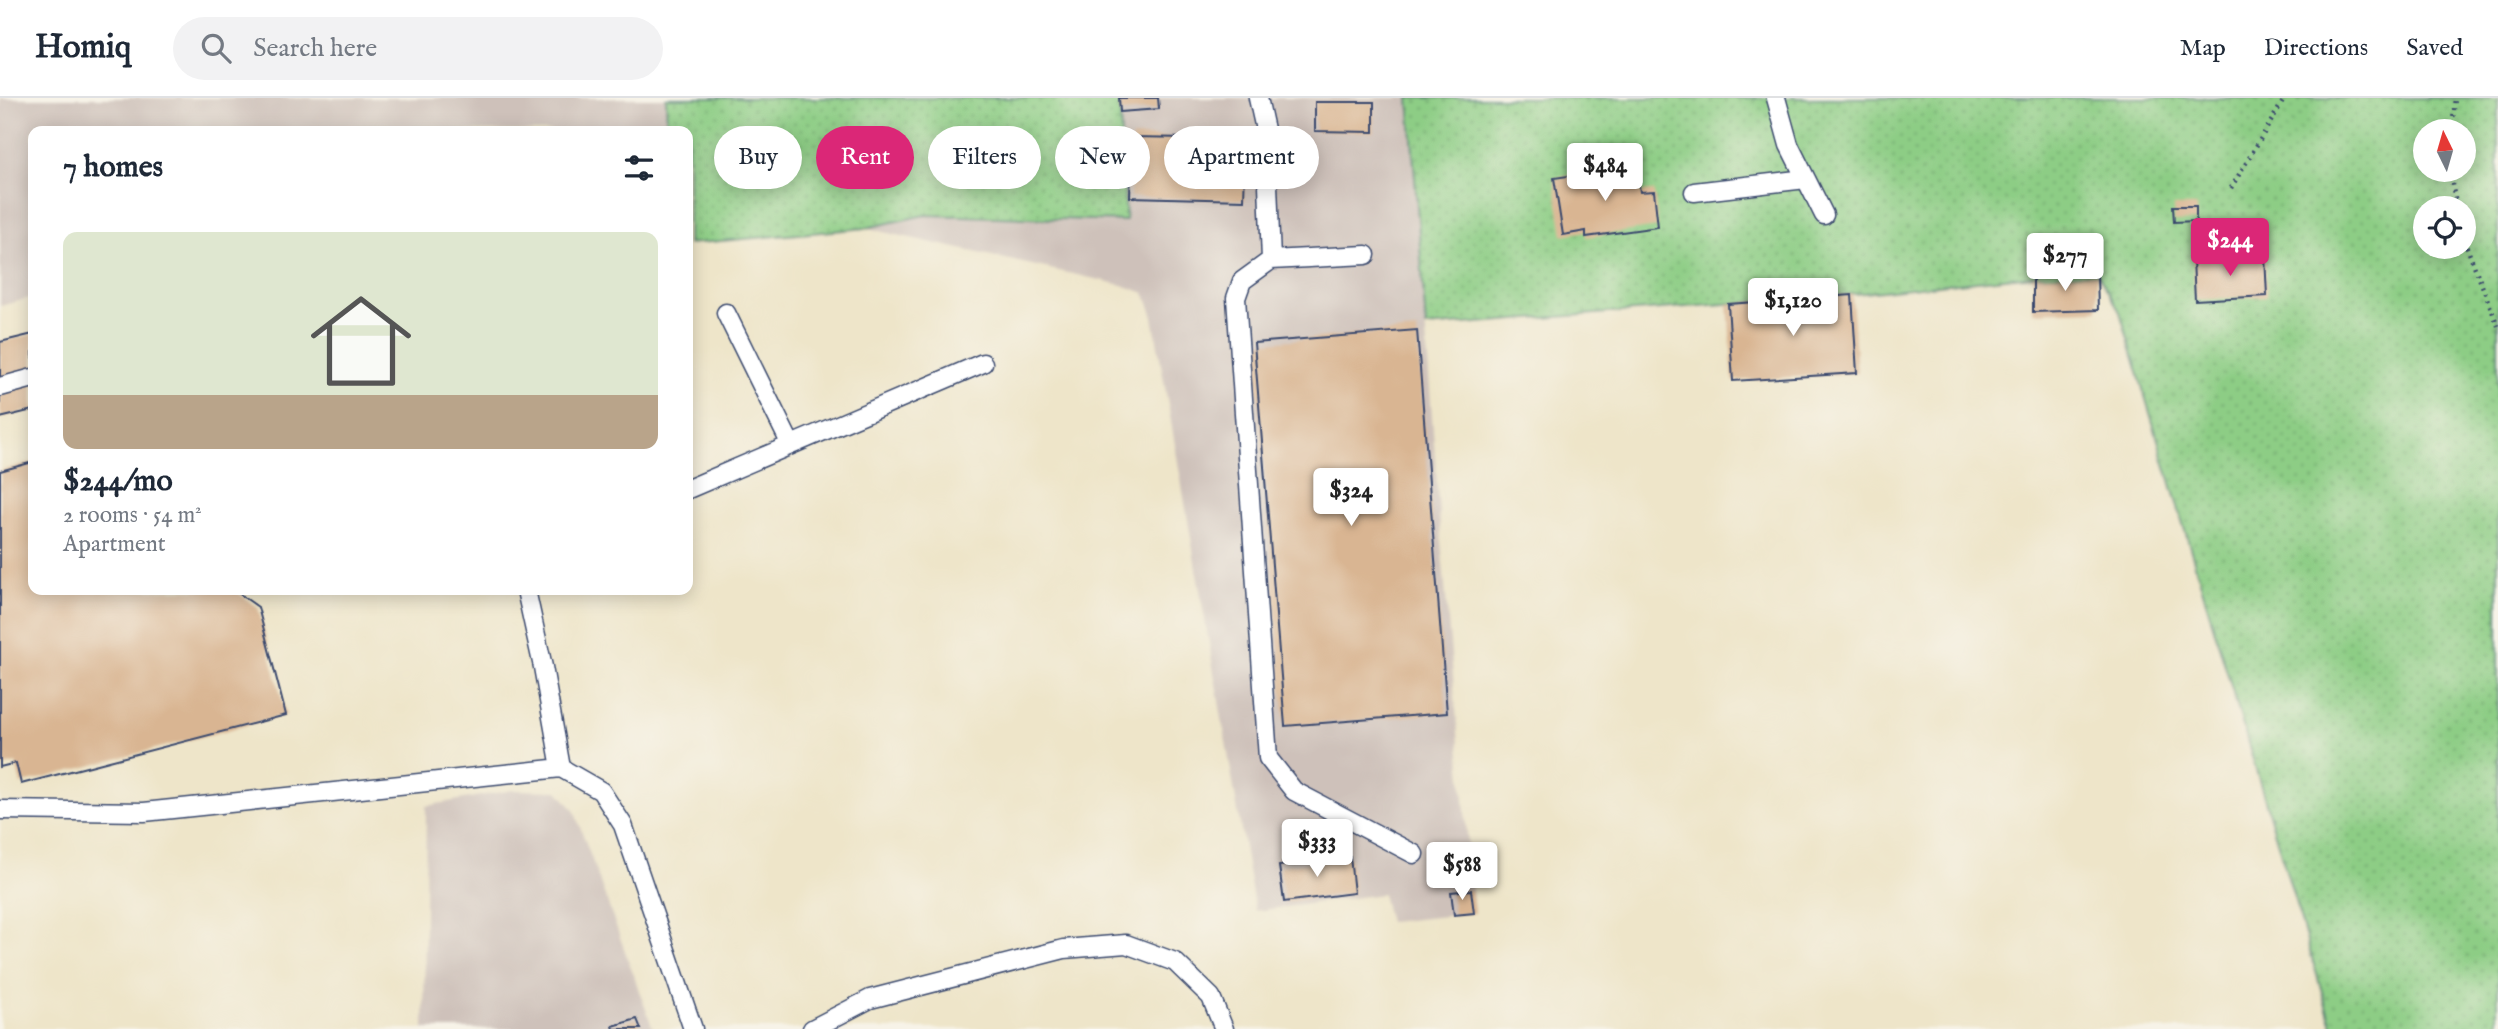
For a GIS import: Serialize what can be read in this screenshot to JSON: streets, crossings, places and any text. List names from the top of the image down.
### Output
{
  "north": "top",
  "page": {
    "header": "Homiq",
    "search": "Search here",
    "nav": ["Map", "Directions", "Saved"],
    "chip": [
      "Buy",
      "Rent",
      "Filters",
      "New",
      "Apartment"
    ],
    "heading": "7 homes",
    "price": [
      "$484",
      "$244",
      "$277",
      "$1,120",
      "$324",
      "$333",
      "$588"
    ],
    "list": [
      {
        "name": "$244/mo",
        "note": "2 rooms · 54 m² · Apartment"
      }
    ]
  }
}
